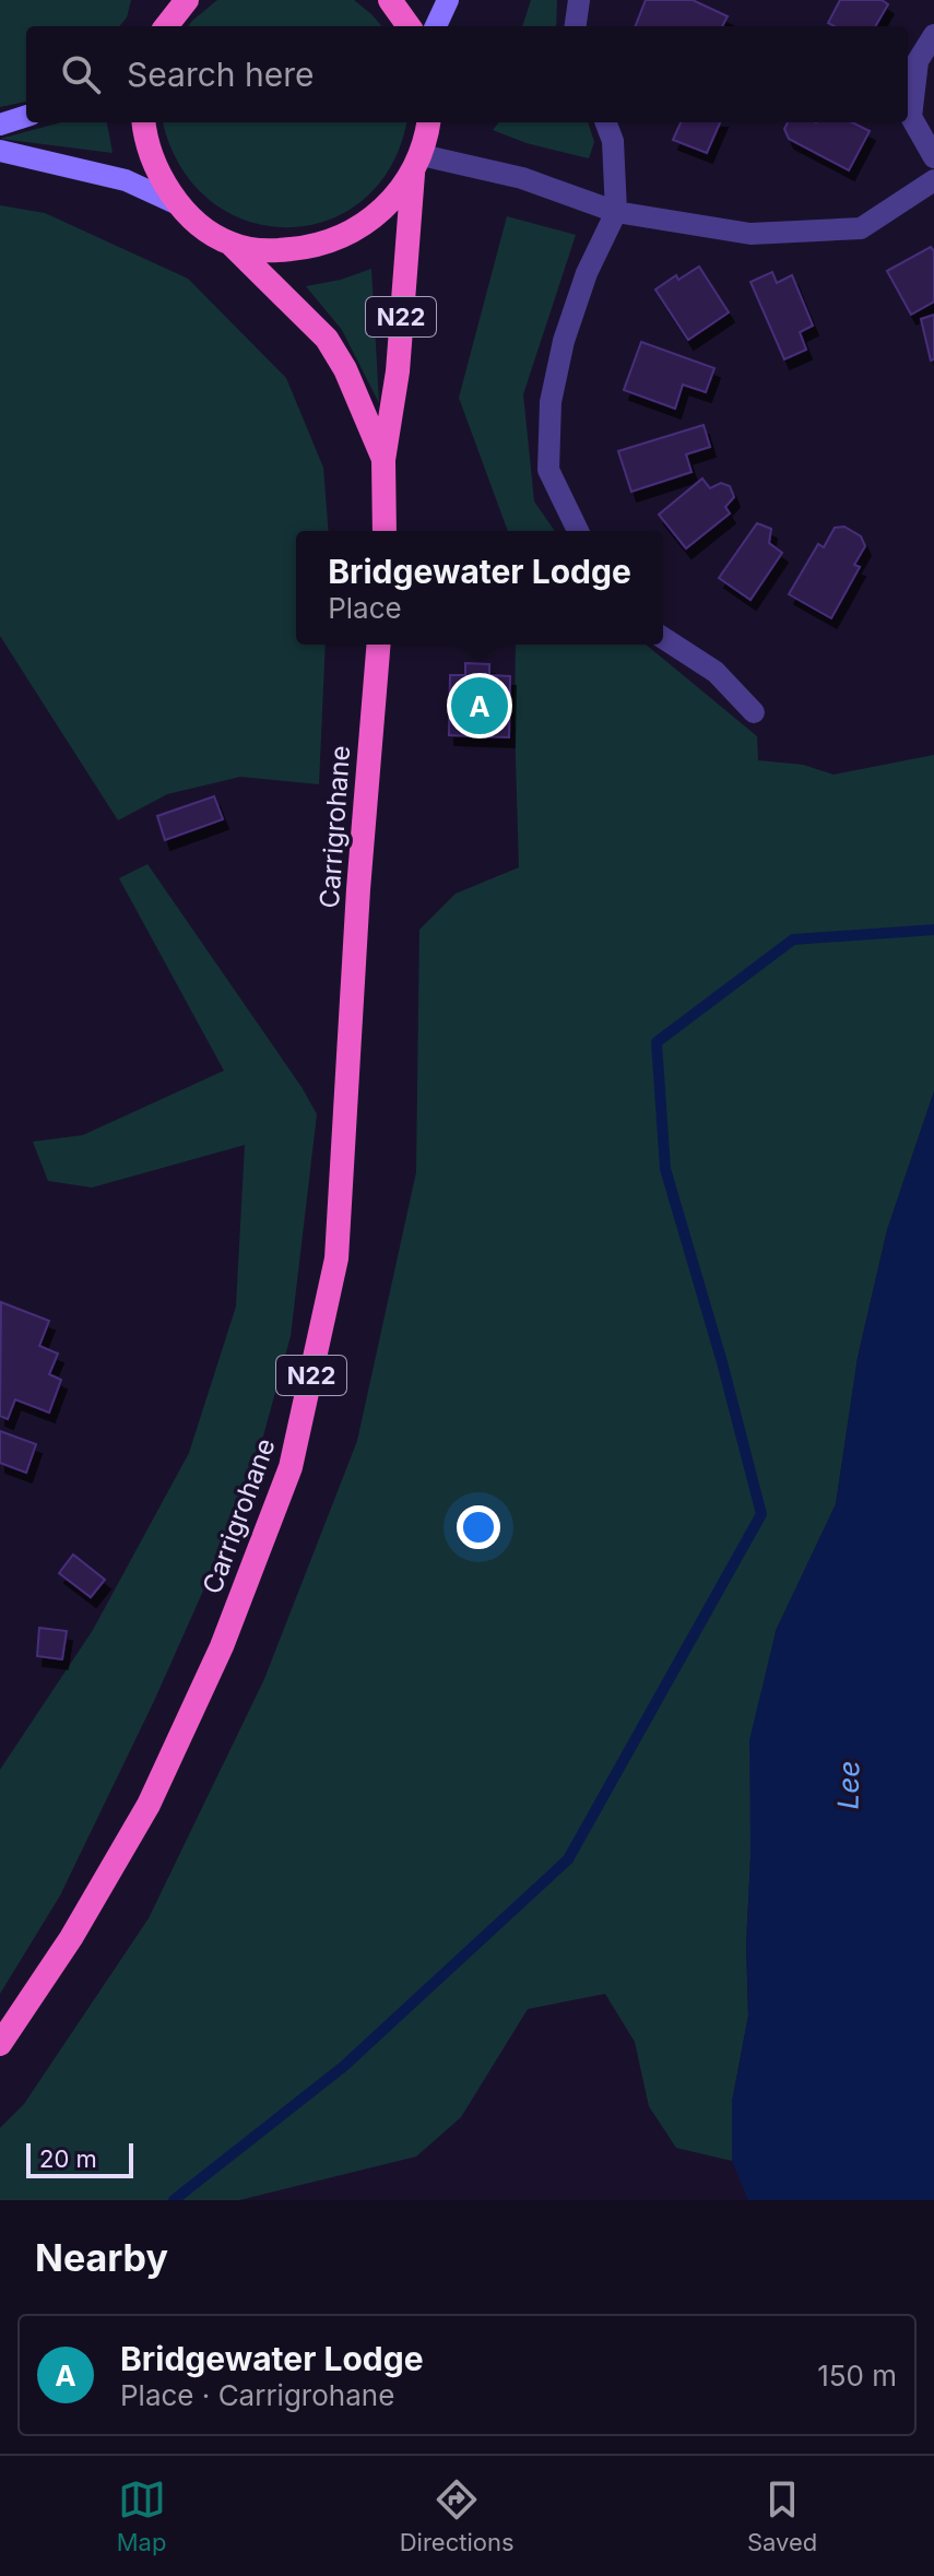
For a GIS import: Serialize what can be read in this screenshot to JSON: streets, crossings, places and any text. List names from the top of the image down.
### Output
{
  "streets": {
    "highway": ["N22", "Carrigrohane"]
  },
  "water": ["Lee"],
  "scale_bar": "20 m",
  "page": {
    "search": "Search here",
    "popup": ["Bridgewater Lodge", "Place"],
    "pins": "A",
    "scale": "20 m",
    "heading": "Nearby",
    "list": [
      {
        "mark": "A",
        "name": "Bridgewater Lodge",
        "note": "Place · Carrigrohane",
        "value": "150 m"
      }
    ],
    "nav": ["Map", "Directions", "Saved"]
  }
}
